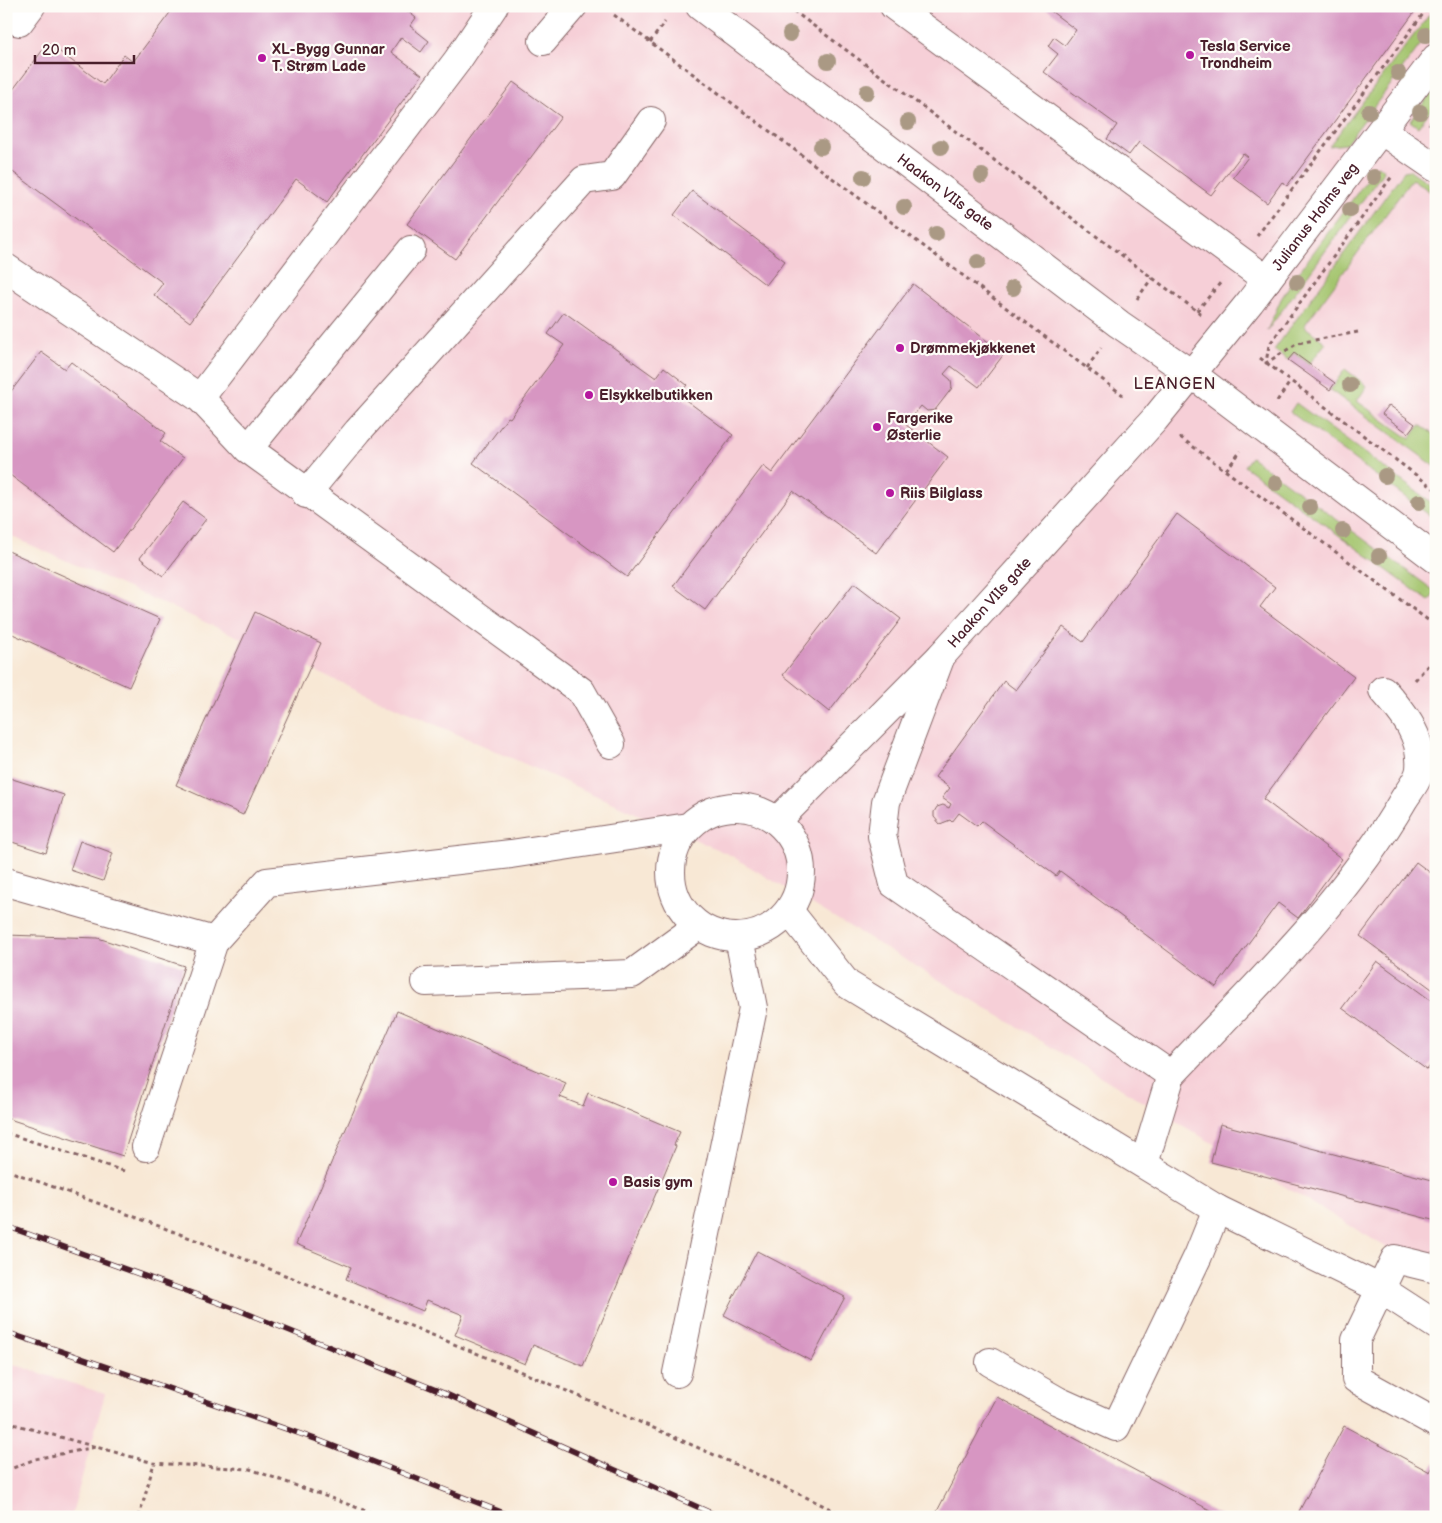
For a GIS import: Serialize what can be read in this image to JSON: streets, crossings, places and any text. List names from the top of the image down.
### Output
{
  "streets": {
    "street": ["Haakon VIIs gate", "Julianus Holms veg"]
  },
  "crossings": [
    ["Haakon VIIs gate", "Julianus Holms veg"]
  ],
  "districts": ["LEANGEN"],
  "places": [
    "Tesla Service Trondheim",
    "XL-Bygg Gunnar T. Strøm Lade",
    "Drømmekjøkkenet",
    "Elsykkelbutikken",
    "Fargerike Østerlie",
    "Riis Bilglass",
    "Basis gym"
  ],
  "scale_bar": "20 m"
}
